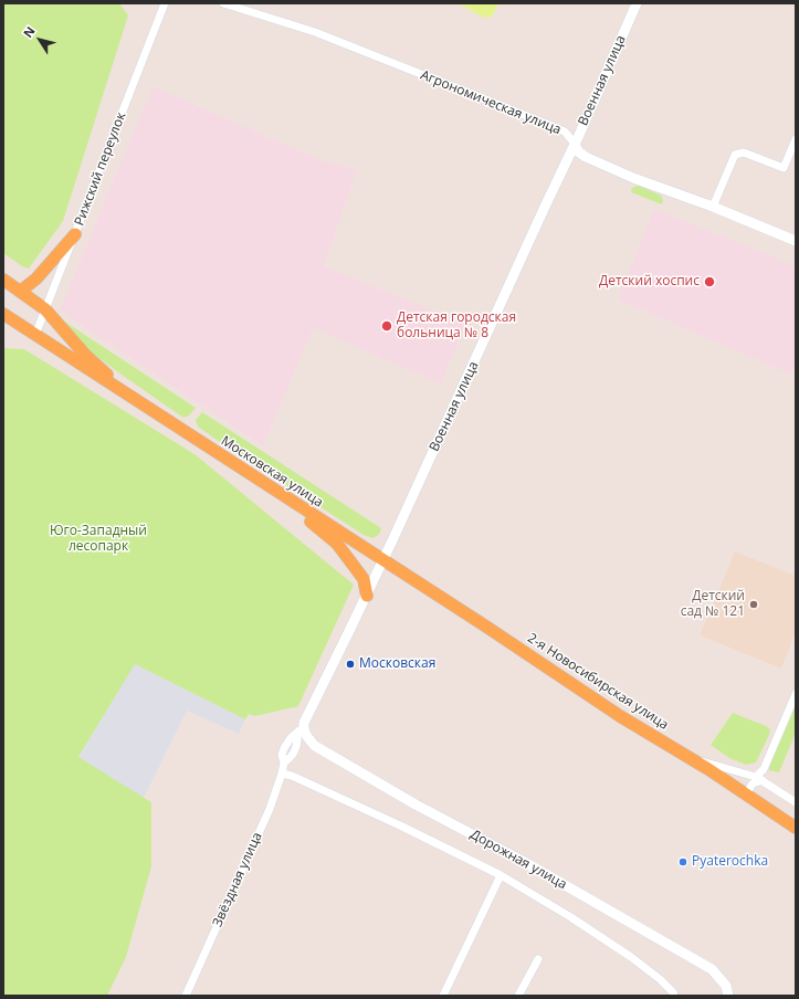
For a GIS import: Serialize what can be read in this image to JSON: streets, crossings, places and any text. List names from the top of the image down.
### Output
{
  "streets": {
    "main road": ["Московская улица", "2-я Новосибирская улица"],
    "street": [
      "Военная улица",
      "Агрономическая улица",
      "Рижский переулок",
      "Дорожная улица",
      "Звёздная улица"
    ]
  },
  "crossings": [
    ["Военная улица", "Агрономическая улица"],
    ["Военная улица", "Московская улица"],
    ["Военная улица", "2-я Новосибирская улица"],
    ["Военная улица", "Дорожная улица"],
    ["Военная улица", "Звёздная улица"],
    ["Рижский переулок", "Московская улица"],
    ["Московская улица", "2-я Новосибирская улица"]
  ],
  "parks": ["Юго-Западный лесопарк"],
  "places": [
    "Детский хоспис",
    "Детская городская больница № 8",
    "Детский сад № 121",
    "Московская",
    "Pyaterochka"
  ],
  "north": "top left"
}
